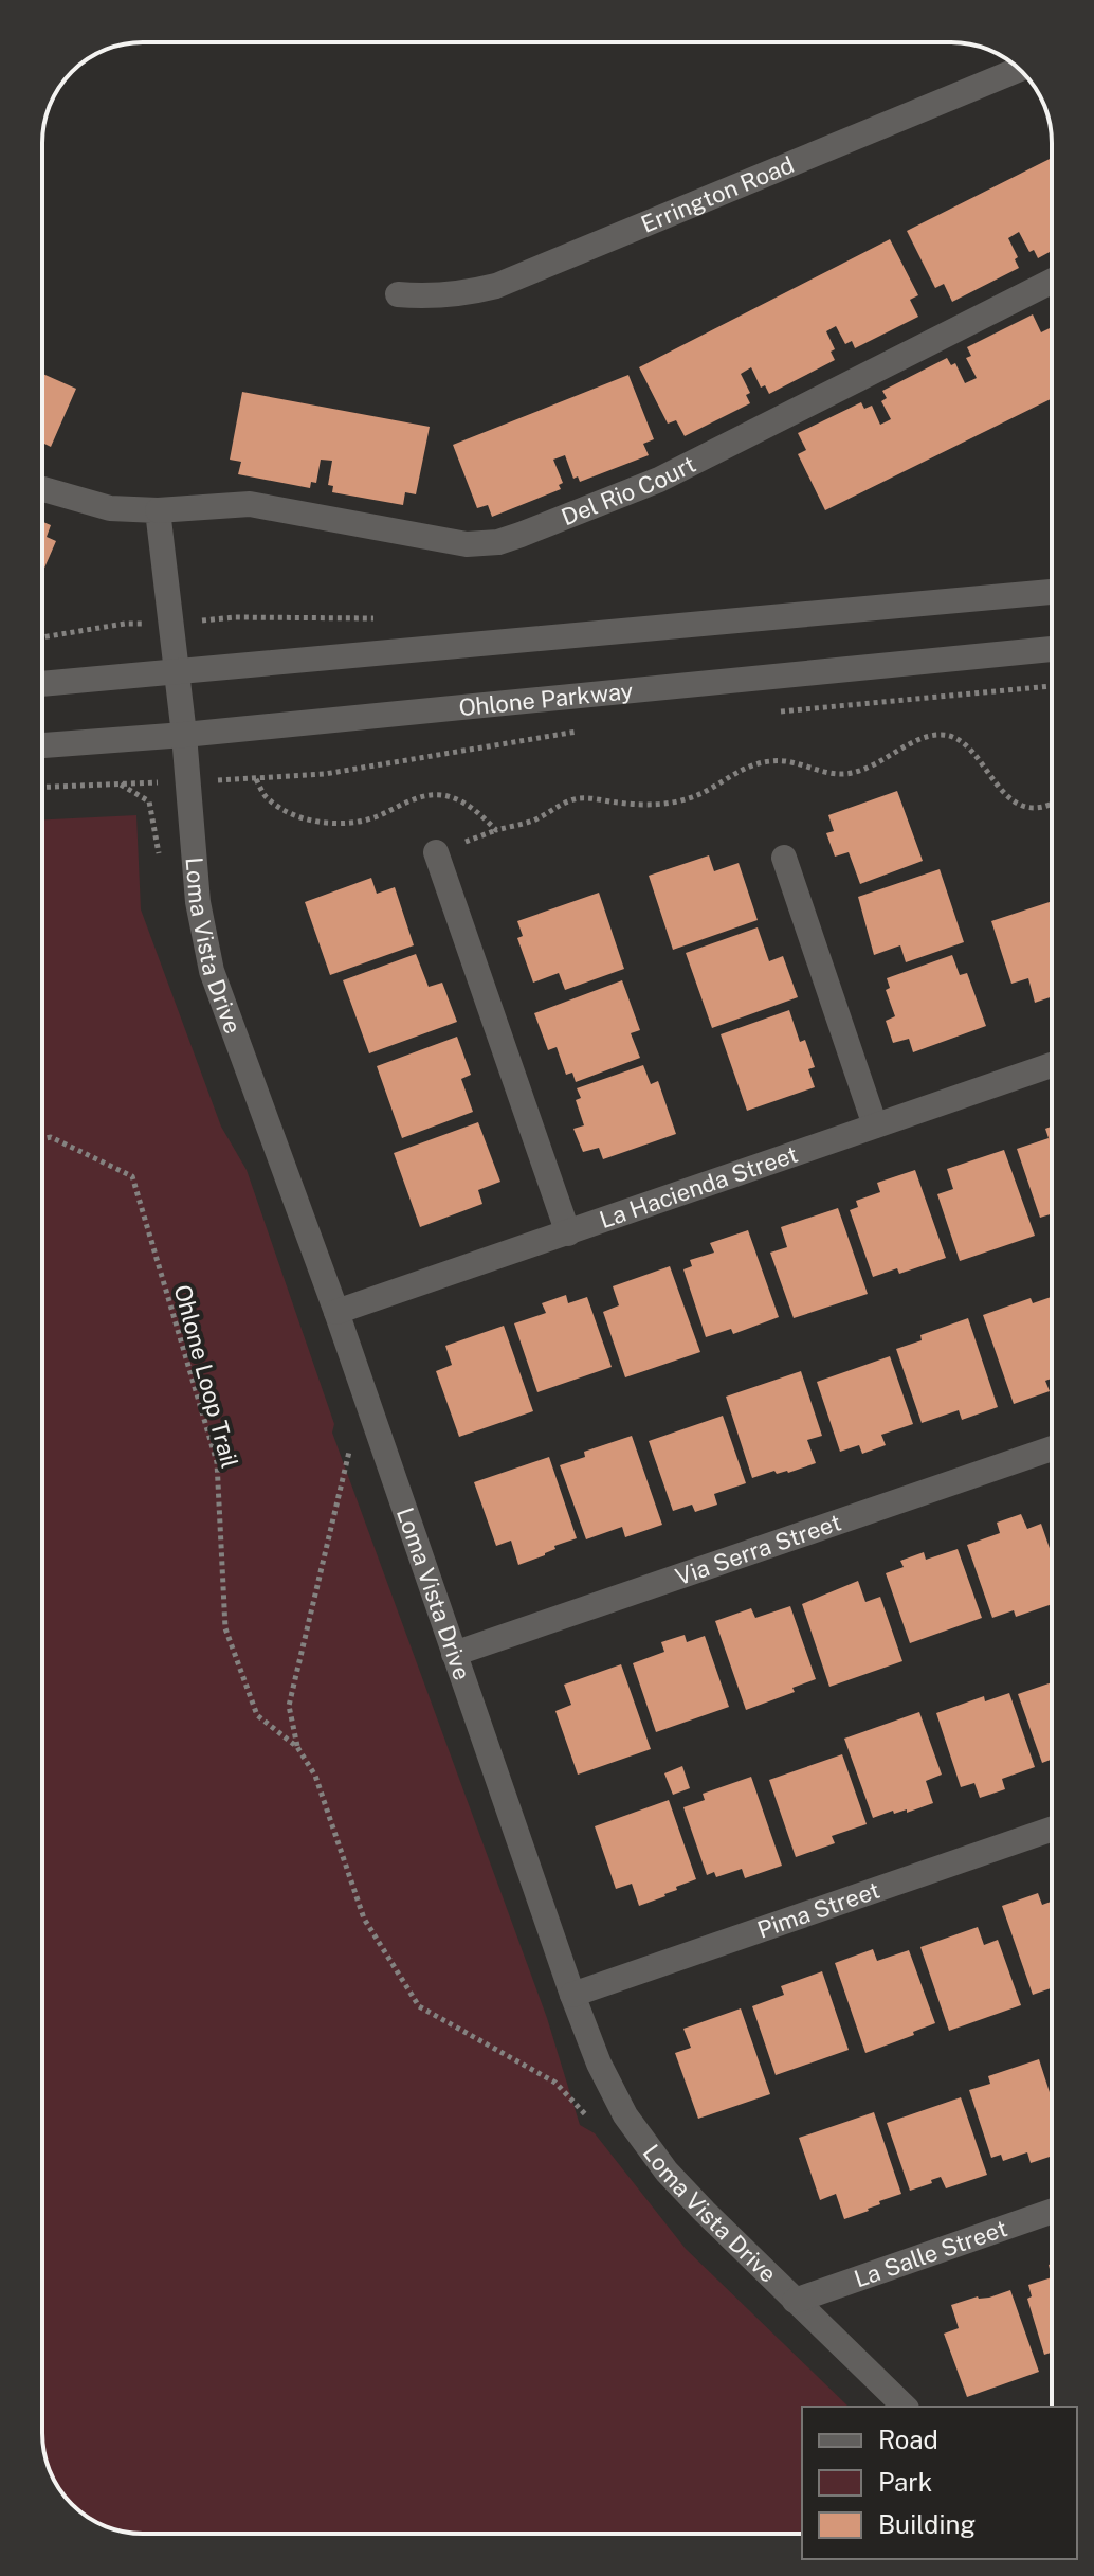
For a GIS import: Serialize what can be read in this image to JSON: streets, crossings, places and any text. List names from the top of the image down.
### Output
{
  "streets": {
    "street": [
      "Errington Road",
      "Del Rio Court",
      "Ohlone Parkway",
      "Loma Vista Drive",
      "La Hacienda Street",
      "Via Serra Street",
      "Pima Street",
      "La Salle Street"
    ],
    "path": ["Ohlone Loop Trail"]
  },
  "crossings": [
    ["Del Rio Court", "Loma Vista Drive"],
    ["Ohlone Parkway", "Loma Vista Drive"],
    ["Loma Vista Drive", "La Hacienda Street"],
    ["Loma Vista Drive", "Via Serra Street"],
    ["Loma Vista Drive", "Pima Street"],
    ["Loma Vista Drive", "La Salle Street"]
  ],
  "legend": ["Road", "Park", "Building"]
}
